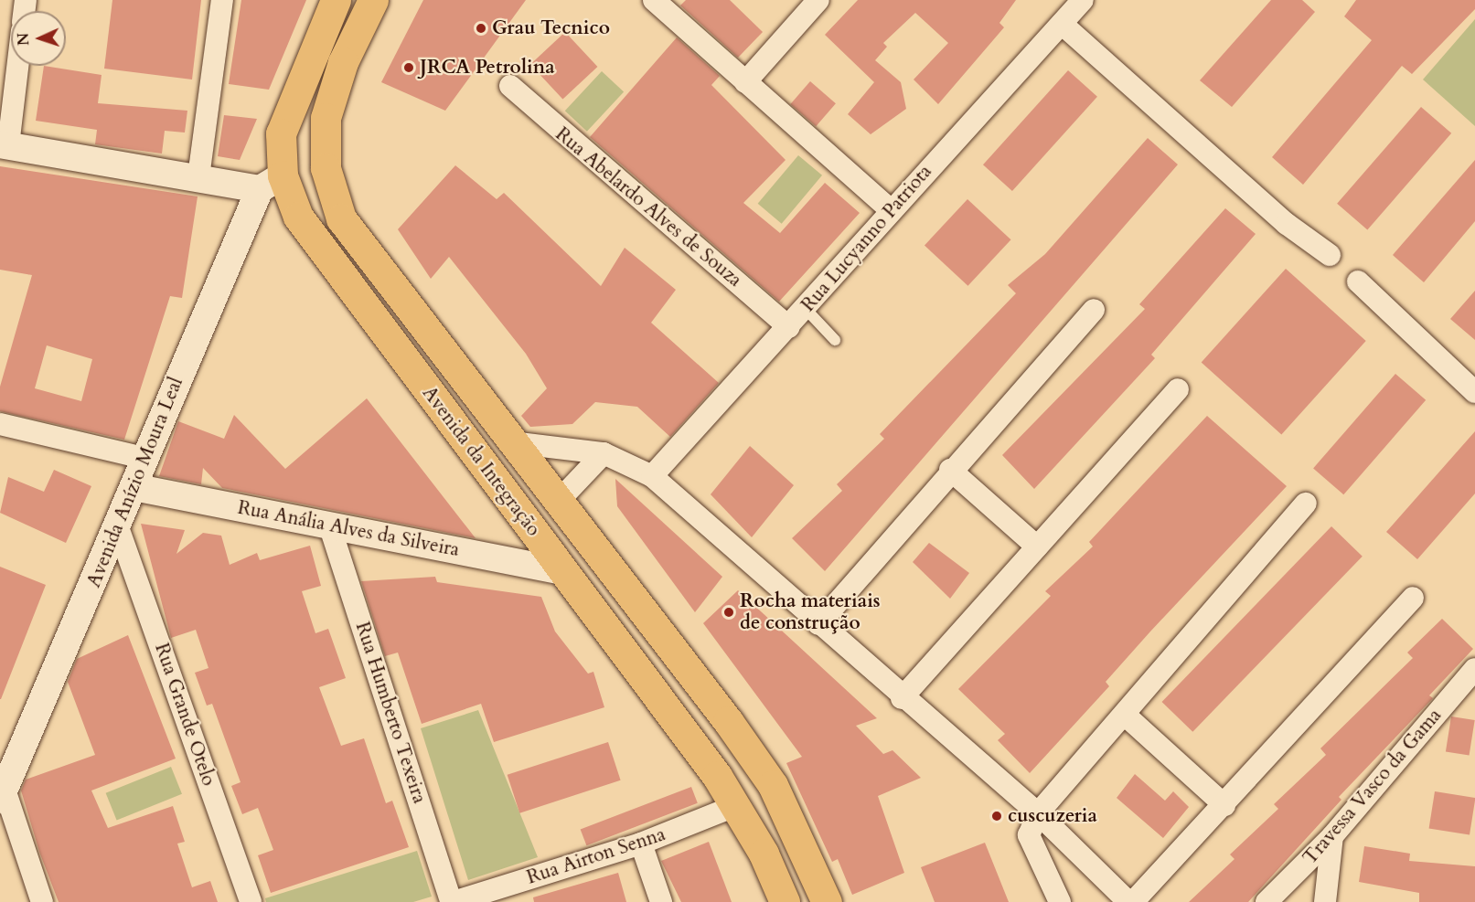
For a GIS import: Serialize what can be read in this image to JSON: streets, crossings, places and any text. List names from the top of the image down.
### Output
{
  "streets": {
    "main road": ["Avenida da Integração"],
    "street": [
      "Rua Abelardo Alves de Souza",
      "Rua Lucyanno Patriota",
      "Avenida Anízio Moura Leal",
      "Rua Anália Alves da Silveira",
      "Rua Humberto Texeira",
      "Rua Grande Otelo",
      "Travessa Vasco da Gama",
      "Rua Airton Senna"
    ]
  },
  "crossings": [
    ["Rua Abelardo Alves de Souza", "Rua Lucyanno Patriota"],
    ["Avenida da Integração", "Avenida Anízio Moura Leal"],
    ["Avenida da Integração", "Rua Anália Alves da Silveira"],
    ["Avenida da Integração", "Rua Airton Senna"],
    ["Avenida Anízio Moura Leal", "Rua Anália Alves da Silveira"],
    ["Avenida Anízio Moura Leal", "Rua Grande Otelo"],
    ["Rua Anália Alves da Silveira", "Rua Humberto Texeira"],
    ["Rua Humberto Texeira", "Rua Airton Senna"]
  ],
  "places": [
    "Grau Tecnico",
    "JRCA Petrolina",
    "Rocha materiais de construção",
    "cuscuzeria"
  ],
  "north": "left"
}
